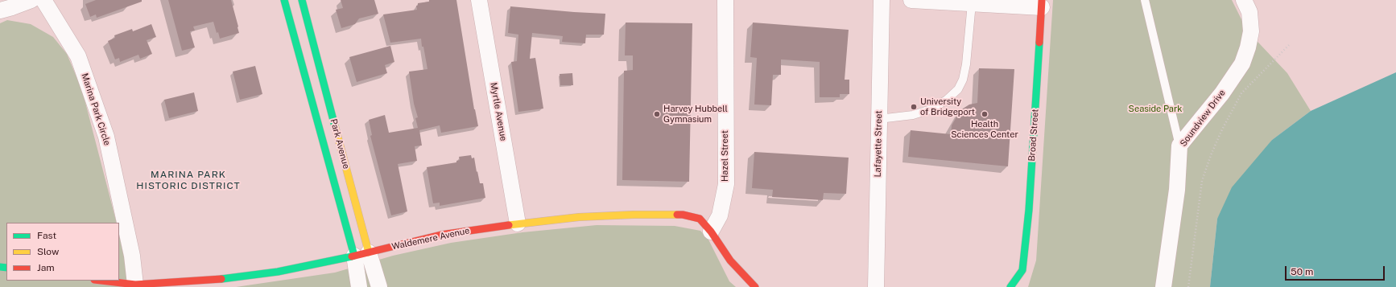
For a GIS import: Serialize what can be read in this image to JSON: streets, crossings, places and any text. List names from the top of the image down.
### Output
{
  "streets": {
    "street": [
      "Marina Park Circle",
      "Myrtle Avenue",
      "Soundview Drive",
      "Broad Street",
      "Park Avenue",
      "Lafayette Street",
      "Hazel Street",
      "Waldemere Avenue"
    ]
  },
  "crossings": [
    ["Marina Park Circle", "Waldemere Avenue"],
    ["Myrtle Avenue", "Waldemere Avenue"],
    ["Park Avenue", "Waldemere Avenue"],
    ["Hazel Street", "Waldemere Avenue"]
  ],
  "districts": ["MARINA PARK HISTORIC DISTRICT"],
  "parks": ["Seaside Park"],
  "places": ["University of Bridgeport", "Harvey Hubbell Gymnasium", "Health Sciences Center"],
  "legend": ["Fast", "Slow", "Jam"],
  "scale_bar": "50 m"
}
